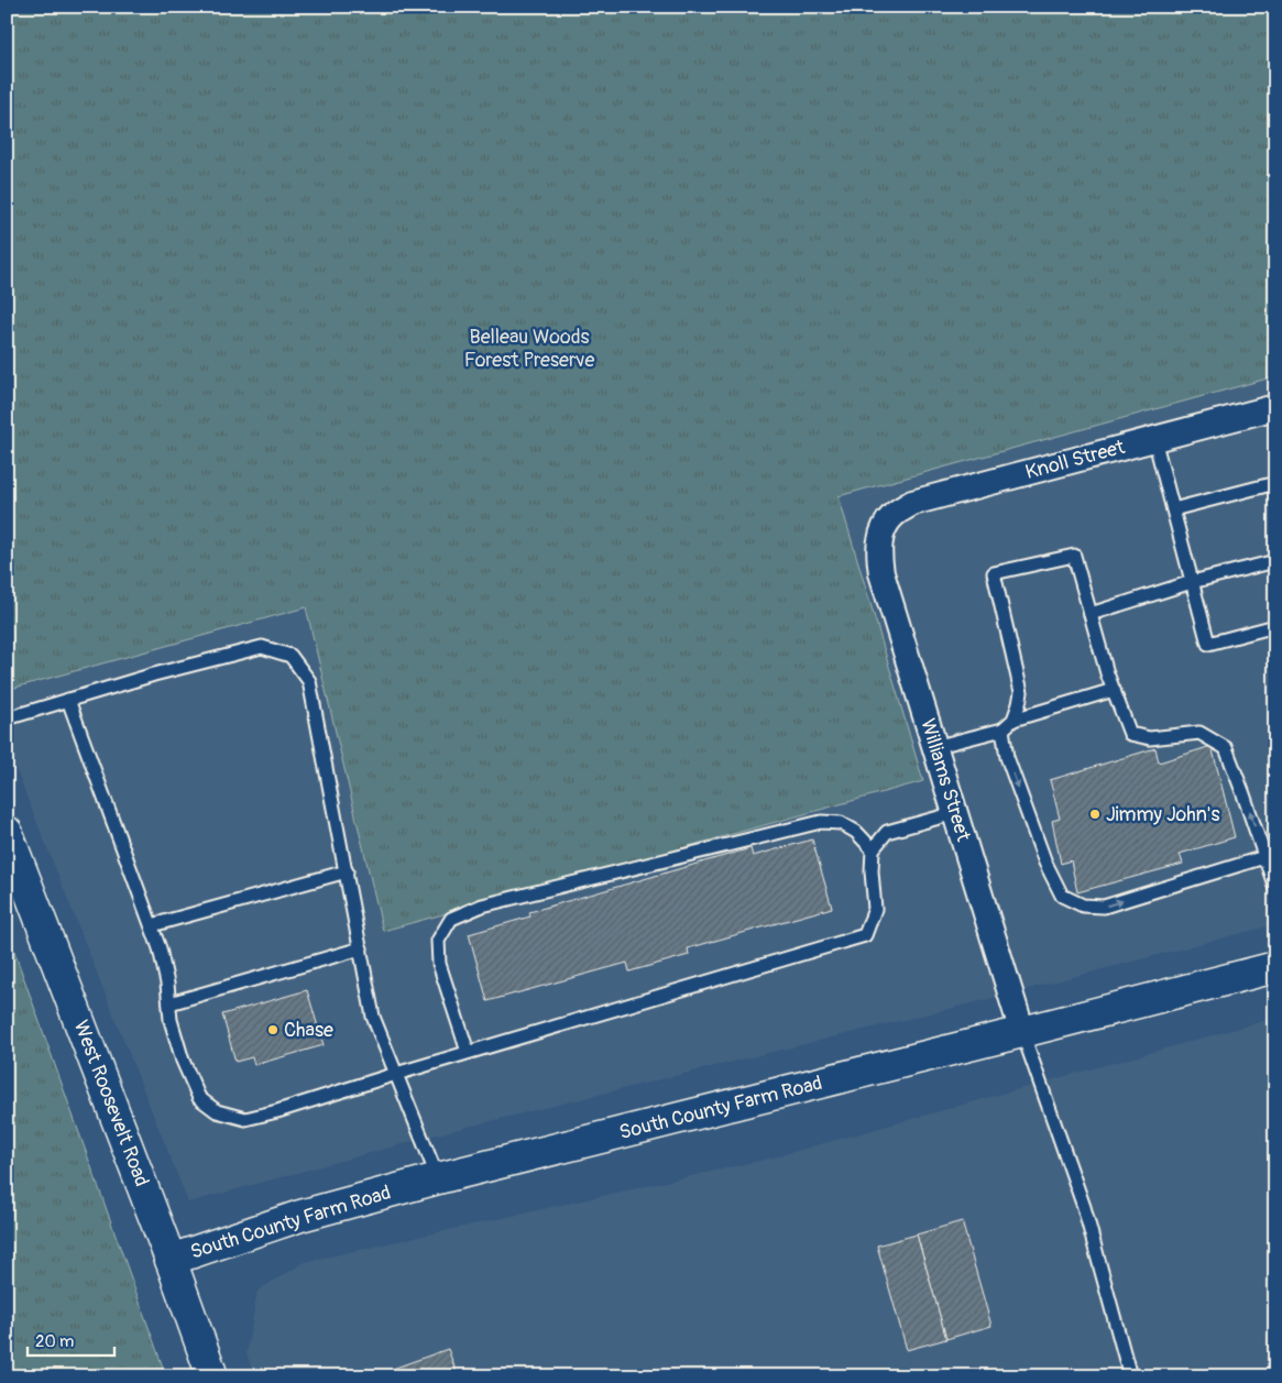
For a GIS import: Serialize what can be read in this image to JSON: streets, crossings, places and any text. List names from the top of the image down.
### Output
{
  "streets": {
    "main road": ["West Roosevelt Road", "South County Farm Road"],
    "street": ["Knoll Street", "Williams Street"]
  },
  "crossings": [
    ["Knoll Street", "Williams Street"],
    ["Williams Street", "South County Farm Road"],
    ["West Roosevelt Road", "South County Farm Road"]
  ],
  "parks": ["Belleau Woods Forest Preserve"],
  "places": ["Jimmy John's", "Chase"],
  "scale_bar": "20 m"
}
